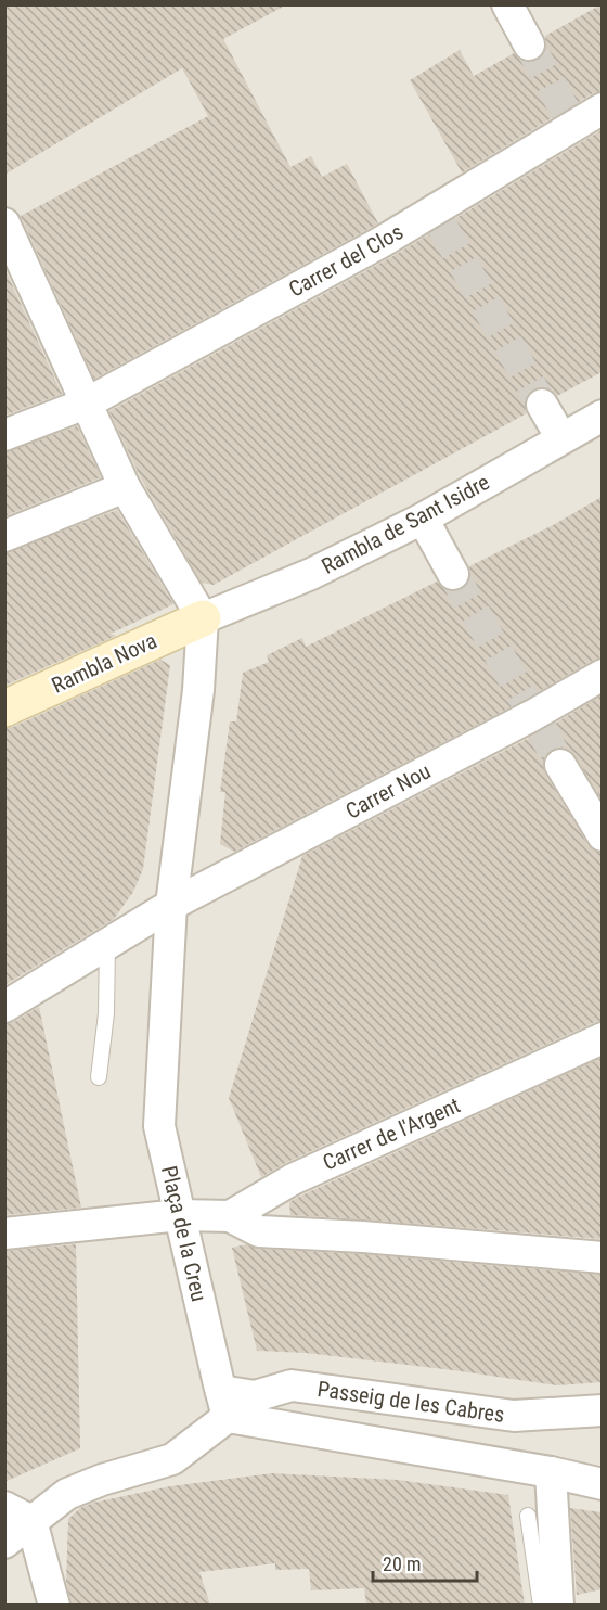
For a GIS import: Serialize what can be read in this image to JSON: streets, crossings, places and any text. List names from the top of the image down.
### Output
{
  "streets": {
    "street": [
      "Carrer del Clos",
      "Rambla de Sant Isidre",
      "Rambla Nova",
      "Carrer Nou",
      "Carrer de l'Argent",
      "Plaça de la Creu",
      "Passeig de les Cabres"
    ]
  },
  "crossings": [
    ["Rambla de Sant Isidre", "Rambla Nova"],
    ["Rambla de Sant Isidre", "Plaça de la Creu"],
    ["Rambla Nova", "Plaça de la Creu"],
    ["Carrer Nou", "Plaça de la Creu"],
    ["Carrer de l'Argent", "Plaça de la Creu"],
    ["Plaça de la Creu", "Passeig de les Cabres"]
  ],
  "scale_bar": "20 m"
}
